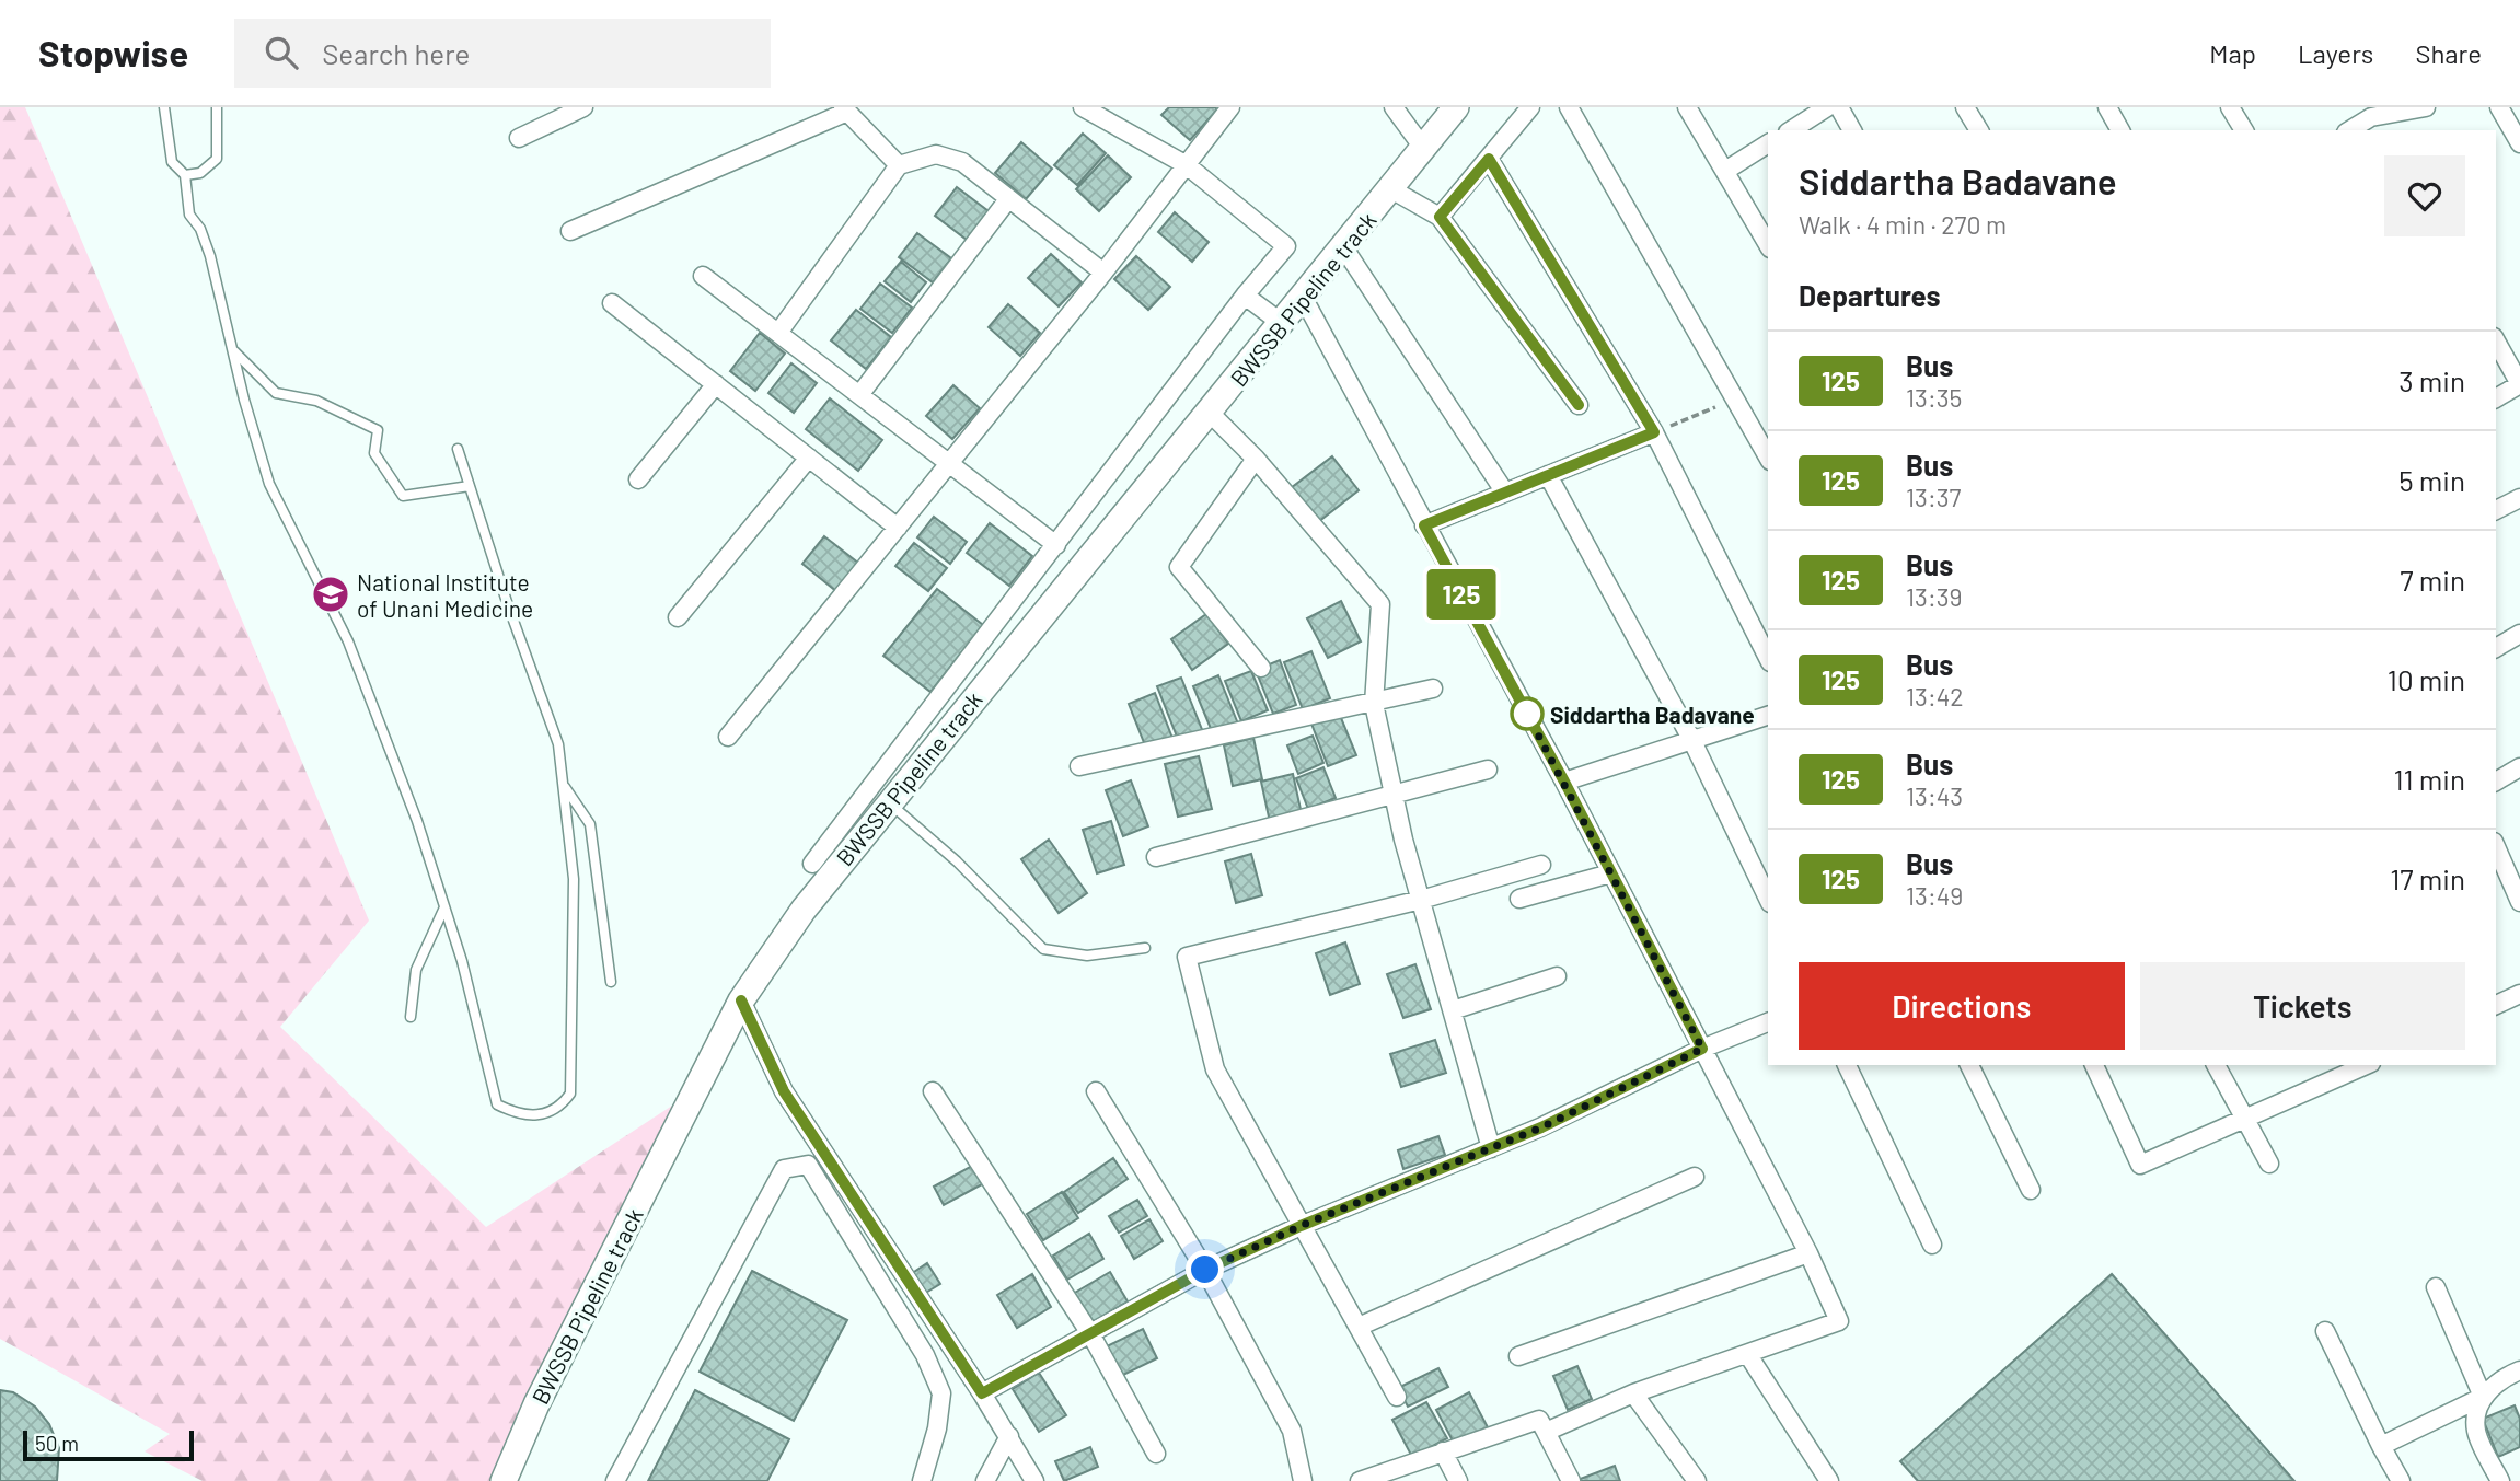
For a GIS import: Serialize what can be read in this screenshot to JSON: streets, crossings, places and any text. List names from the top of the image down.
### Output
{
  "streets": {
    "street": ["BWSSB Pipeline track"]
  },
  "places": {
    "school or university": ["National Institute of Unani Medicine"],
    "other": ["Siddartha Badavane"]
  },
  "lines": ["bus line 125"],
  "scale_bar": "50 m",
  "page": {
    "header": "Stopwise",
    "search": "Search here",
    "nav": ["Map", "Layers", "Share"],
    "on_map": "125",
    "heading": [
      ["Siddartha Badavane", "Walk · 4 min · 270 m"],
      "Departures"
    ],
    "list": [
      {
        "mark": "125",
        "name": "Bus",
        "note": "13:35",
        "value": "3 min"
      },
      {
        "mark": "125",
        "name": "Bus",
        "note": "13:37",
        "value": "5 min"
      },
      {
        "mark": "125",
        "name": "Bus",
        "note": "13:39",
        "value": "7 min"
      },
      {
        "mark": "125",
        "name": "Bus",
        "note": "13:42",
        "value": "10 min"
      },
      {
        "mark": "125",
        "name": "Bus",
        "note": "13:43",
        "value": "11 min"
      },
      {
        "mark": "125",
        "name": "Bus",
        "note": "13:49",
        "value": "17 min"
      }
    ],
    "buttons": ["Directions", "Tickets"],
    "scale": "50 m"
  }
}
